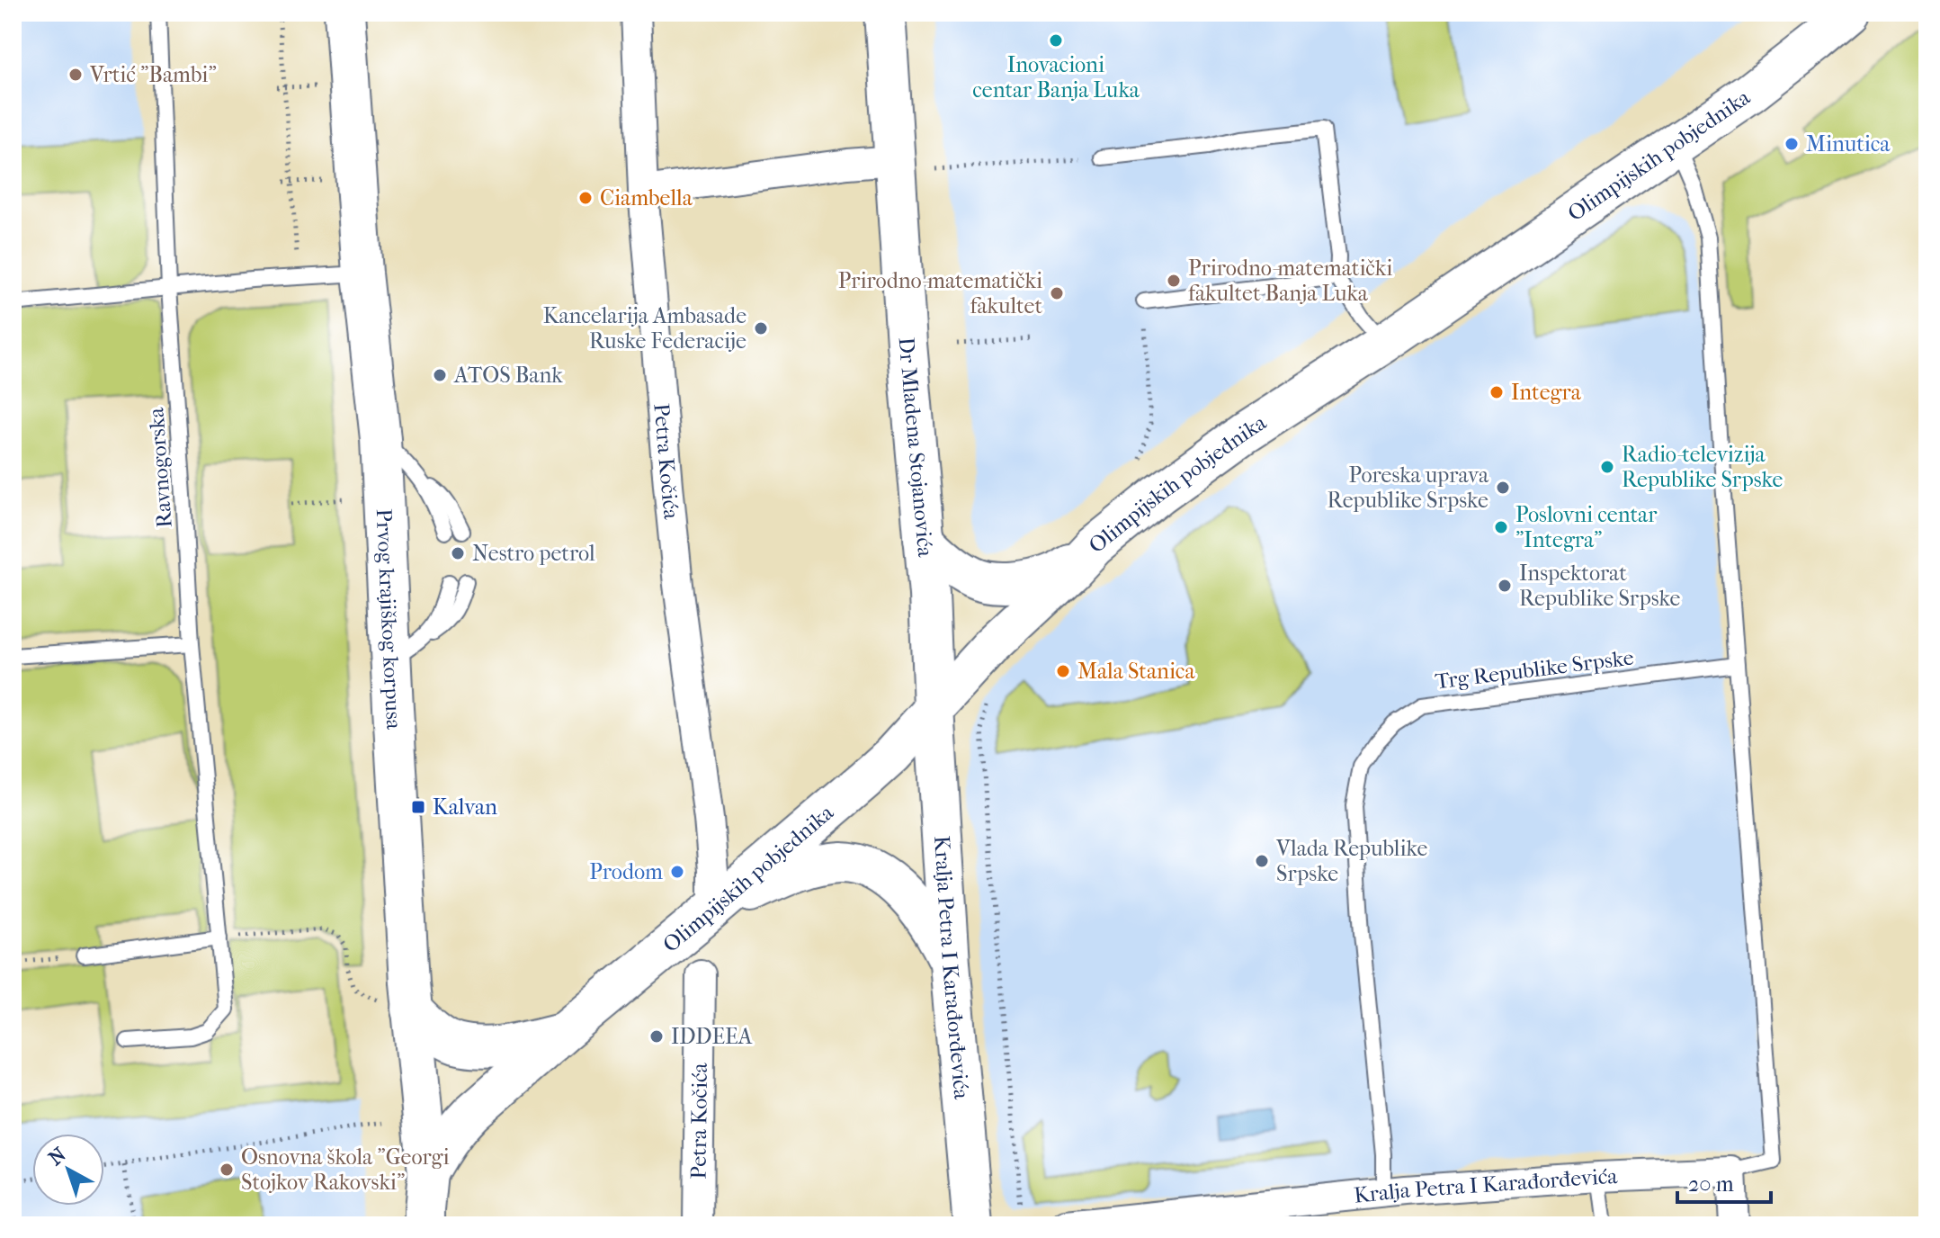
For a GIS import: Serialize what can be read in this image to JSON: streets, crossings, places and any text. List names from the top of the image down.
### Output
{
  "streets": {
    "street": [
      "Olimpijskih pobjednika",
      "Dr Mladena Stojanovića",
      "Petra Kočića",
      "Prvog krajiškog korpusa",
      "Kralja Petra I Karađorđevića"
    ],
    "lane": ["Ravnogorska", "Trg Republike Srpske"]
  },
  "crossings": [
    ["Olimpijskih pobjednika", "Dr Mladena Stojanovića"],
    ["Olimpijskih pobjednika", "Petra Kočića"],
    ["Olimpijskih pobjednika", "Prvog krajiškog korpusa"],
    ["Olimpijskih pobjednika", "Kralja Petra I Karađorđevića"],
    ["Dr Mladena Stojanovića", "Kralja Petra I Karađorđevića"],
    ["Trg Republike Srpske", "Kralja Petra I Karađorđevića"]
  ],
  "places": {
    "other": [
      "Inovacioni centar Banja Luka",
      "Vrtić \"Bambi\"",
      "Minutica",
      "Ciambella",
      "Prirodno-matematički fakultet Banja Luka",
      "Prirodno-matematički fakultet",
      "Kancelarija Ambasade Ruske Federacije",
      "ATOS Bank",
      "Integra",
      "Radio-televizija Republike Srpske",
      "Poreska uprava Republike Srpske",
      "Poslovni centar \"Integra\"",
      "Nestro petrol",
      "Inspektorat Republike Srpske",
      "Mala Stanica",
      "Vlada Republike Srpske",
      "Prodom",
      "IDDEEA",
      "Osnovna škola \"Georgi Stojkov Rakovski\""
    ],
    "transit": ["Kalvan"]
  },
  "scale_bar": "20 m",
  "north": "top left"
}
